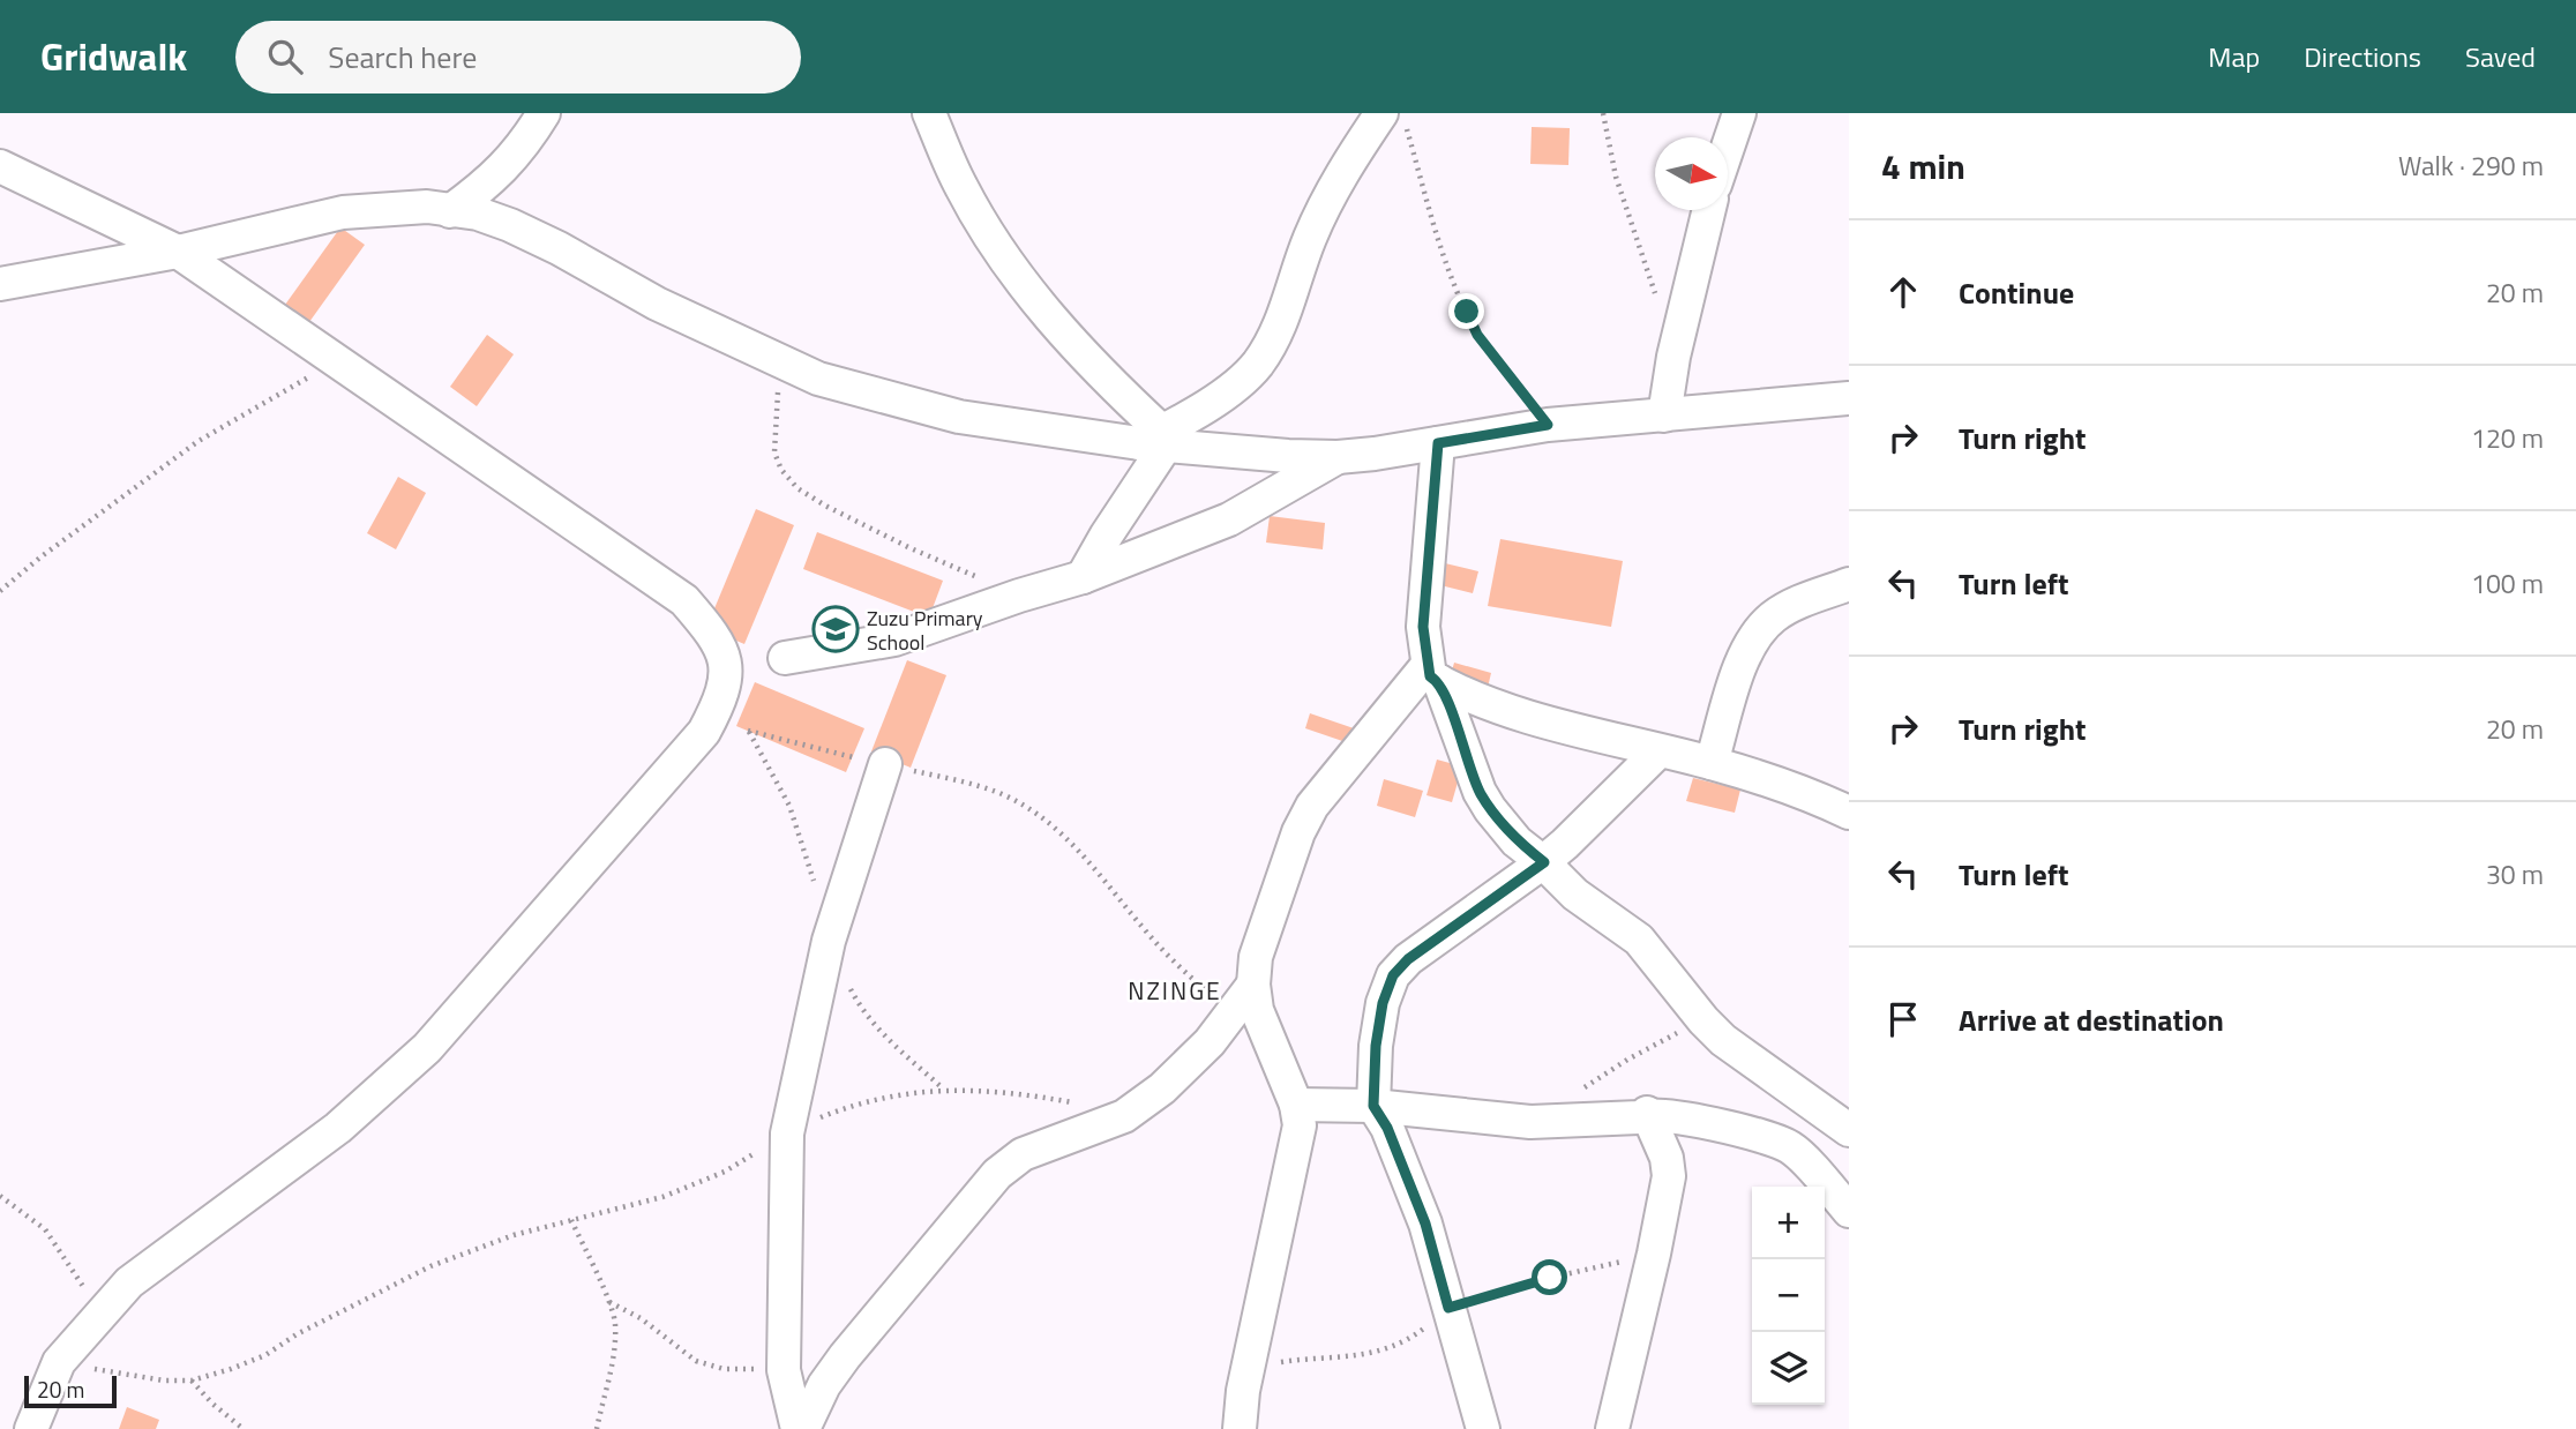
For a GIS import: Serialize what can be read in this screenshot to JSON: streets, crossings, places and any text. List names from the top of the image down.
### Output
{
  "districts": ["NZINGE"],
  "places": {
    "school or university": ["Zuzu Primary School"]
  },
  "scale_bar": "20 m",
  "north": "right",
  "page": {
    "header": "Gridwalk",
    "search": "Search here",
    "nav": ["Map", "Directions", "Saved"],
    "heading": ["4 min", "Walk · 290 m"],
    "list": [
      ["Continue", "20 m"],
      ["Turn right", "120 m"],
      ["Turn left", "100 m"],
      ["Turn right", "20 m"],
      ["Turn left", "30 m"],
      "Arrive at destination"
    ],
    "map_buttons": ["+", "−"],
    "scale": "20 m"
  }
}
